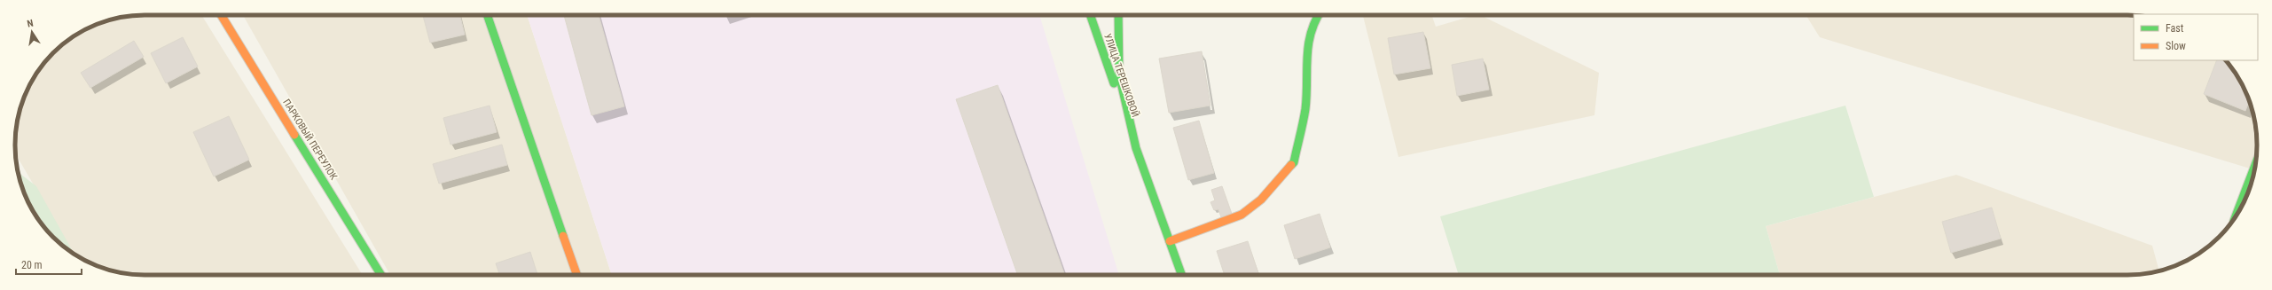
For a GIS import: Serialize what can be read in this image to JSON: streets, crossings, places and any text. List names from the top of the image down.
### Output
{
  "streets": {
    "street": ["УЛИЦА ТЕРЕШКОВОЙ", "ПАРКОВЫЙ ПЕРЕУЛОК"]
  },
  "legend": ["Fast", "Slow"],
  "scale_bar": "20 m",
  "north": "top"
}
